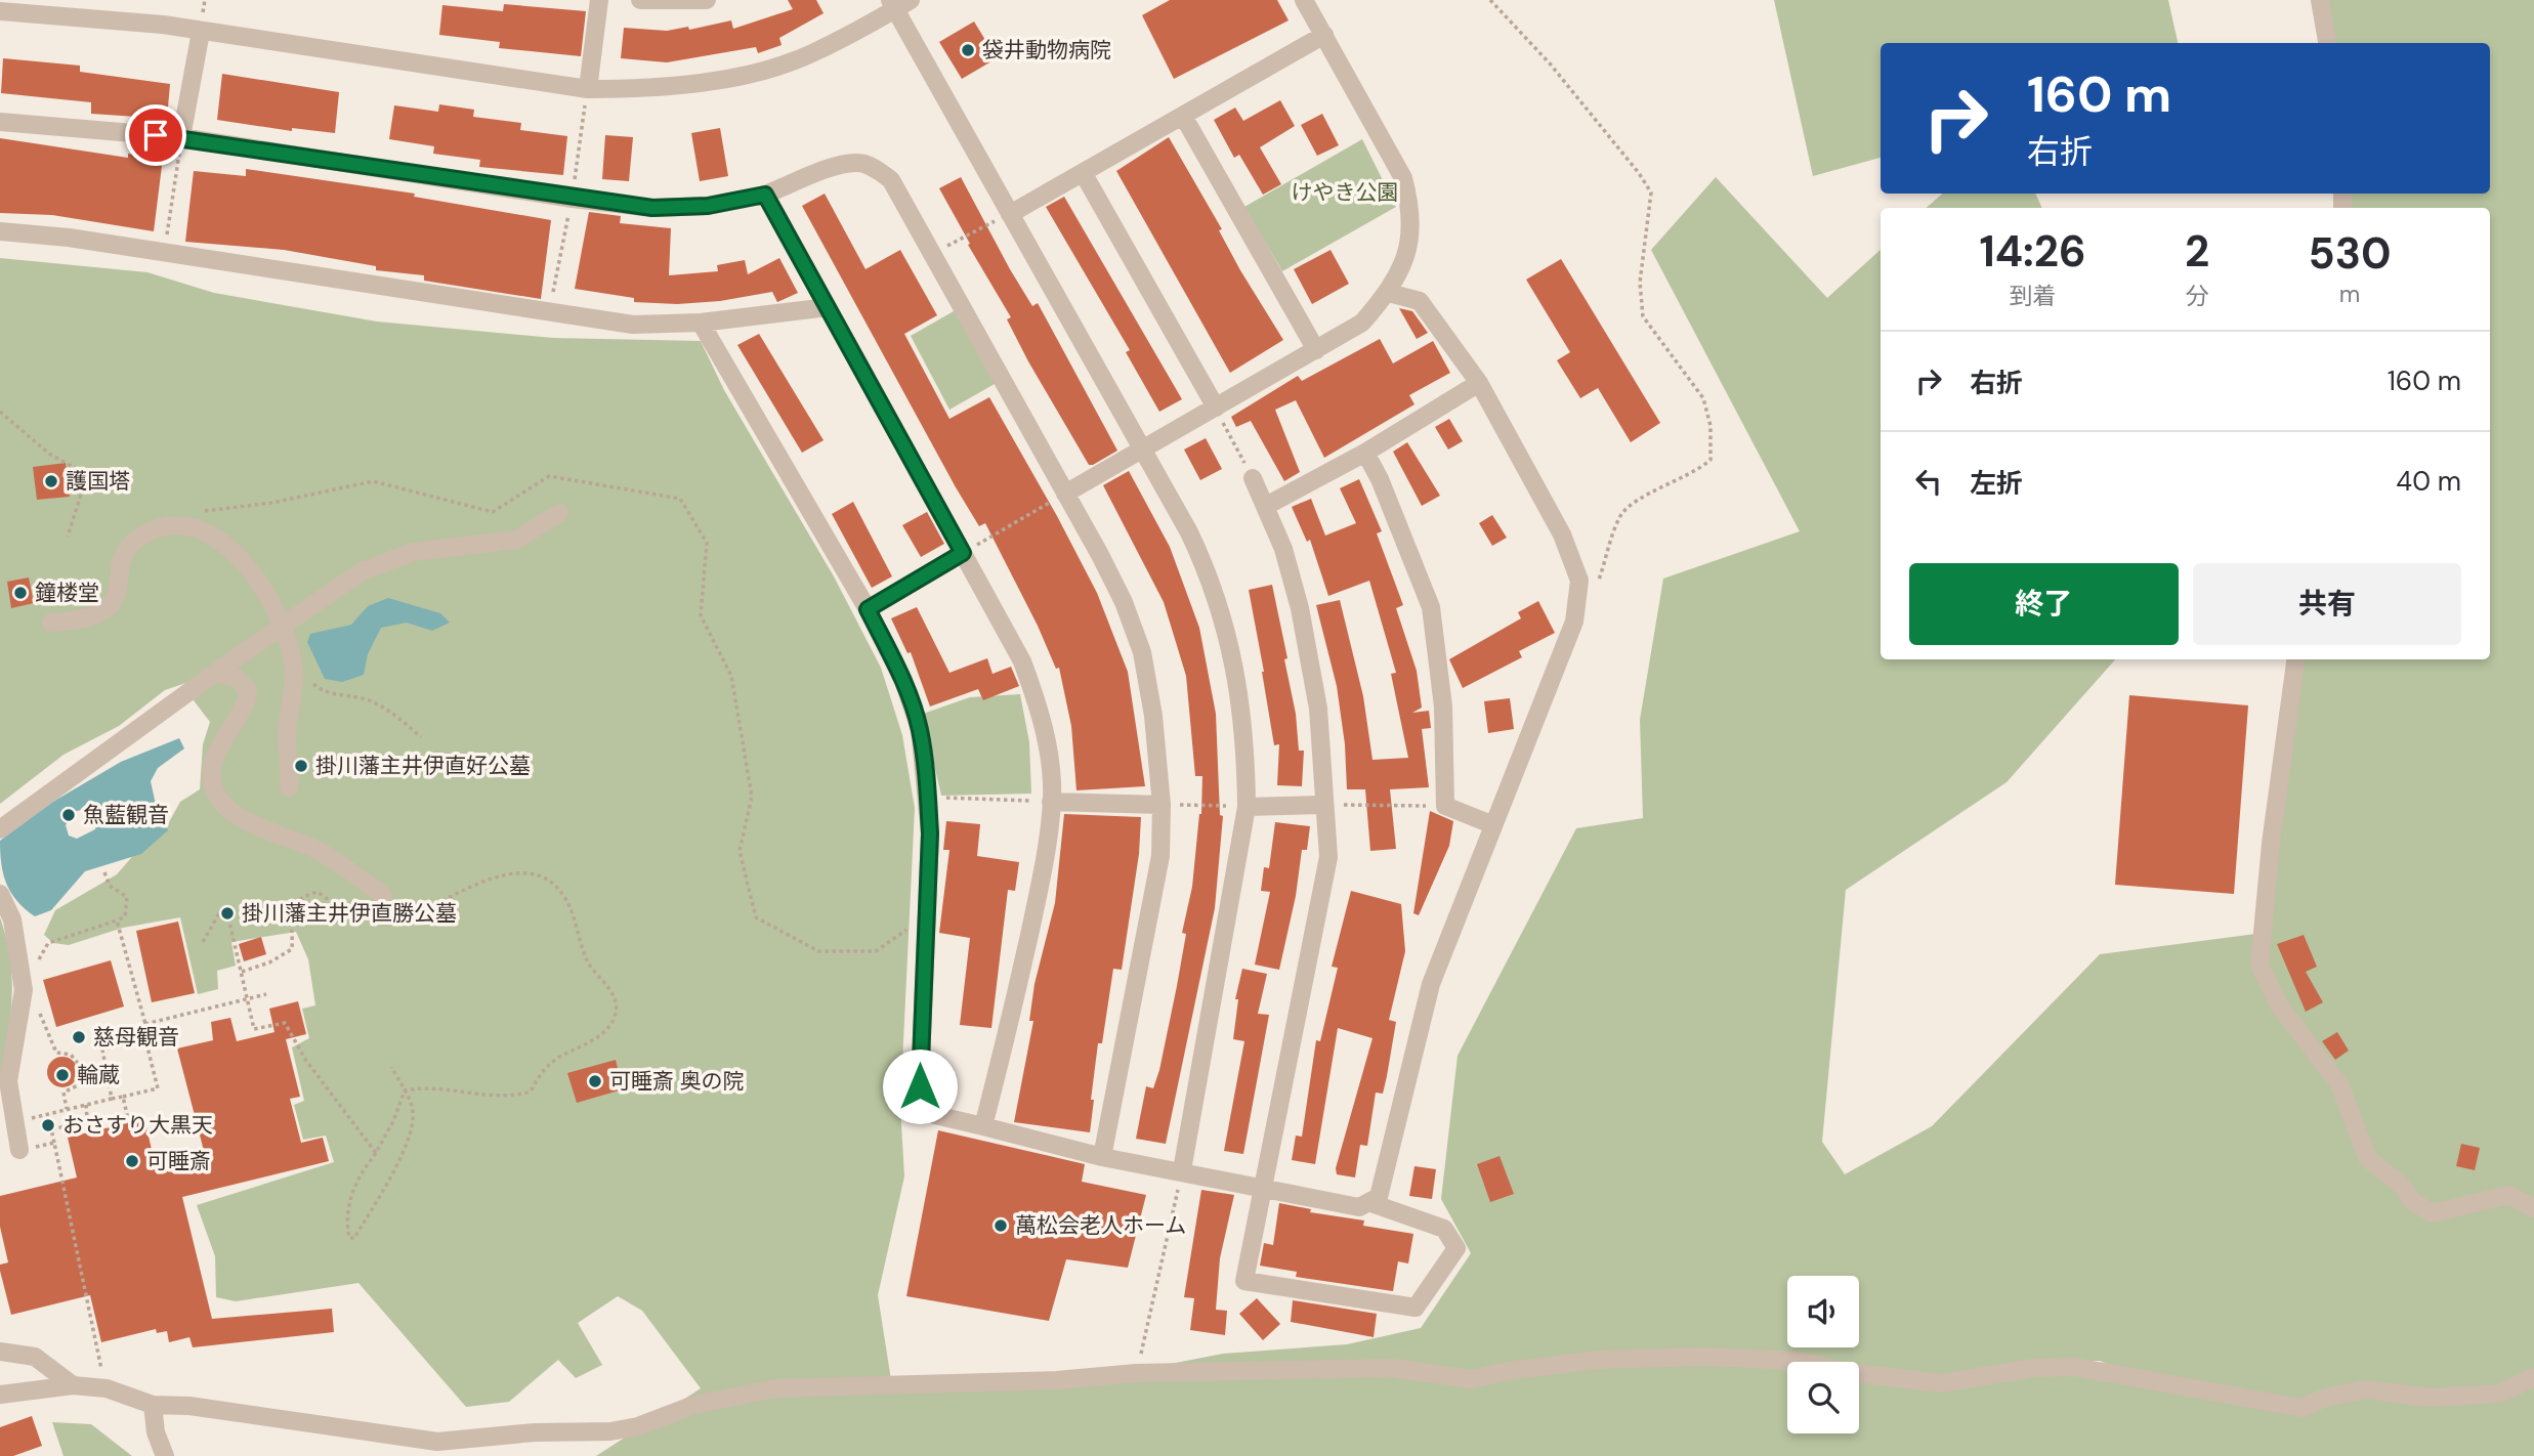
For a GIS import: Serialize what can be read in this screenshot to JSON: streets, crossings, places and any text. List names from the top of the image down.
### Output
{
  "parks": ["けやき公園"],
  "places": [
    "袋井動物病院",
    "護国塔",
    "鐘楼堂",
    "掛川藩主井伊直好公墓",
    "魚藍観音",
    "掛川藩主井伊直勝公墓",
    "慈母観音",
    "輪蔵",
    "可睡斎 奥の院",
    "おさすり大黒天",
    "可睡斎",
    "萬松会老人ホーム"
  ],
  "page": {
    "turn": ["160 m", "右折"],
    "eta": [
      "14:26",
      "到着",
      "2",
      "分",
      "530",
      "m"
    ],
    "list": [
      {
        "name": "右折",
        "value": "160 m"
      },
      {
        "name": "左折",
        "value": "40 m"
      }
    ],
    "buttons": ["終了", "共有"]
  }
}
